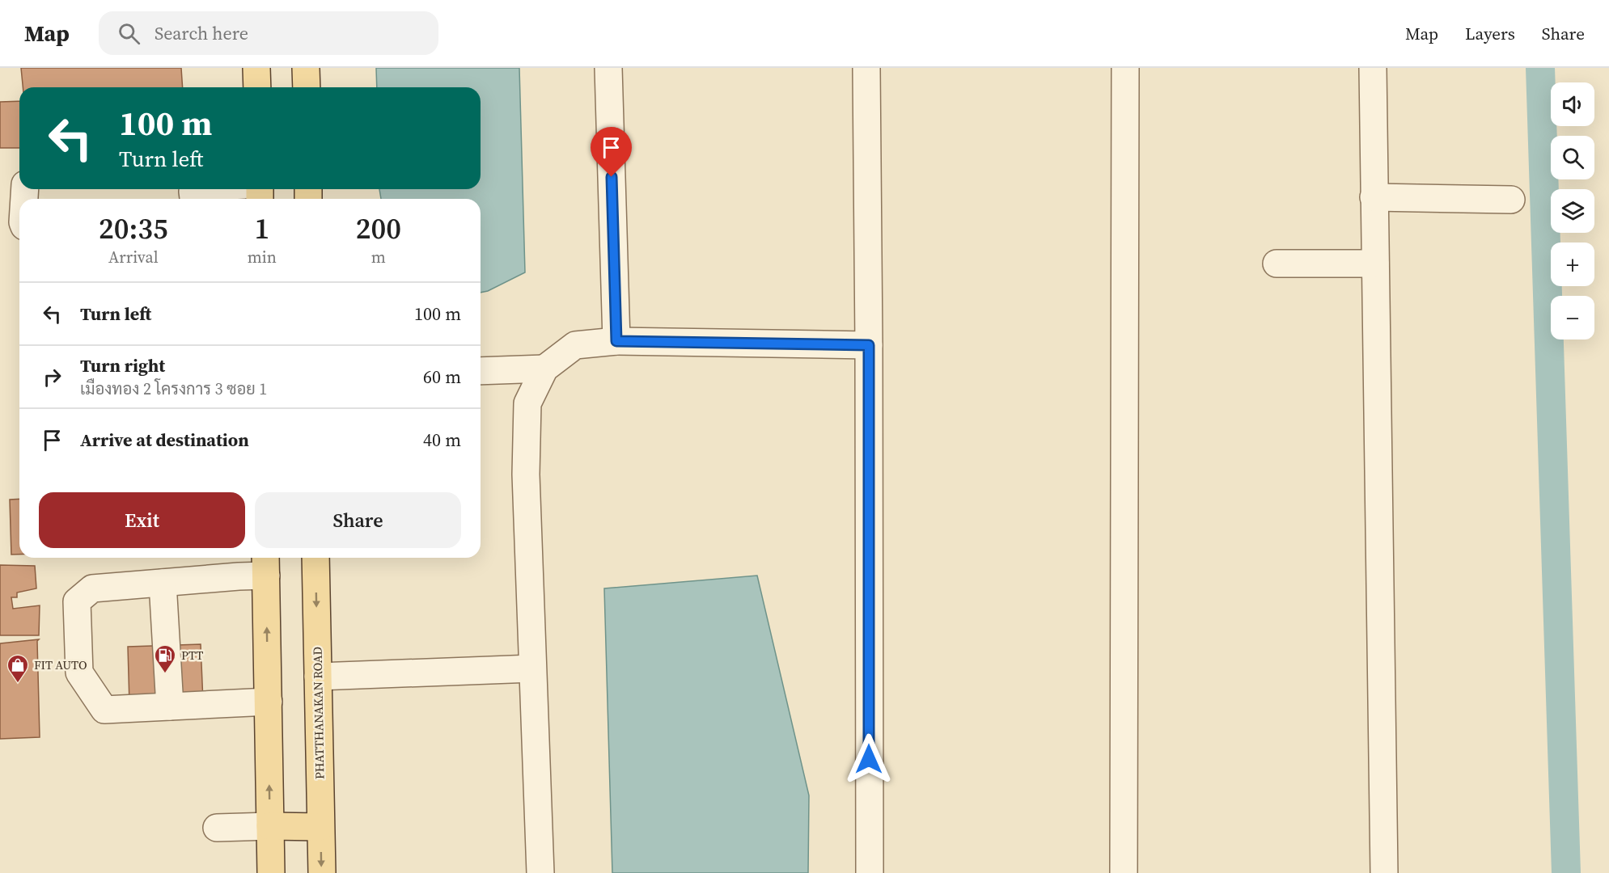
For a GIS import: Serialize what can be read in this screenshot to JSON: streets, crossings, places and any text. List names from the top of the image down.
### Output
{
  "streets": {
    "main road": ["PHATTHANAKAN ROAD"]
  },
  "places": {
    "fuel station": ["PTT"],
    "shop": ["FIT AUTO"]
  },
  "page": {
    "header": "Map",
    "search": "Search here",
    "nav": ["Map", "Layers", "Share"],
    "map_buttons": ["+", "−"],
    "turn": ["100 m", "Turn left"],
    "eta": [
      "20:35",
      "Arrival",
      "1",
      "min",
      "200",
      "m"
    ],
    "list": [
      {
        "name": "Turn left",
        "value": "100 m"
      },
      {
        "name": "Turn right",
        "note": "เมืองทอง 2 โครงการ 3 ซอย 1",
        "value": "60 m"
      },
      {
        "name": "Arrive at destination",
        "value": "40 m"
      }
    ],
    "buttons": ["Exit", "Share"]
  }
}
